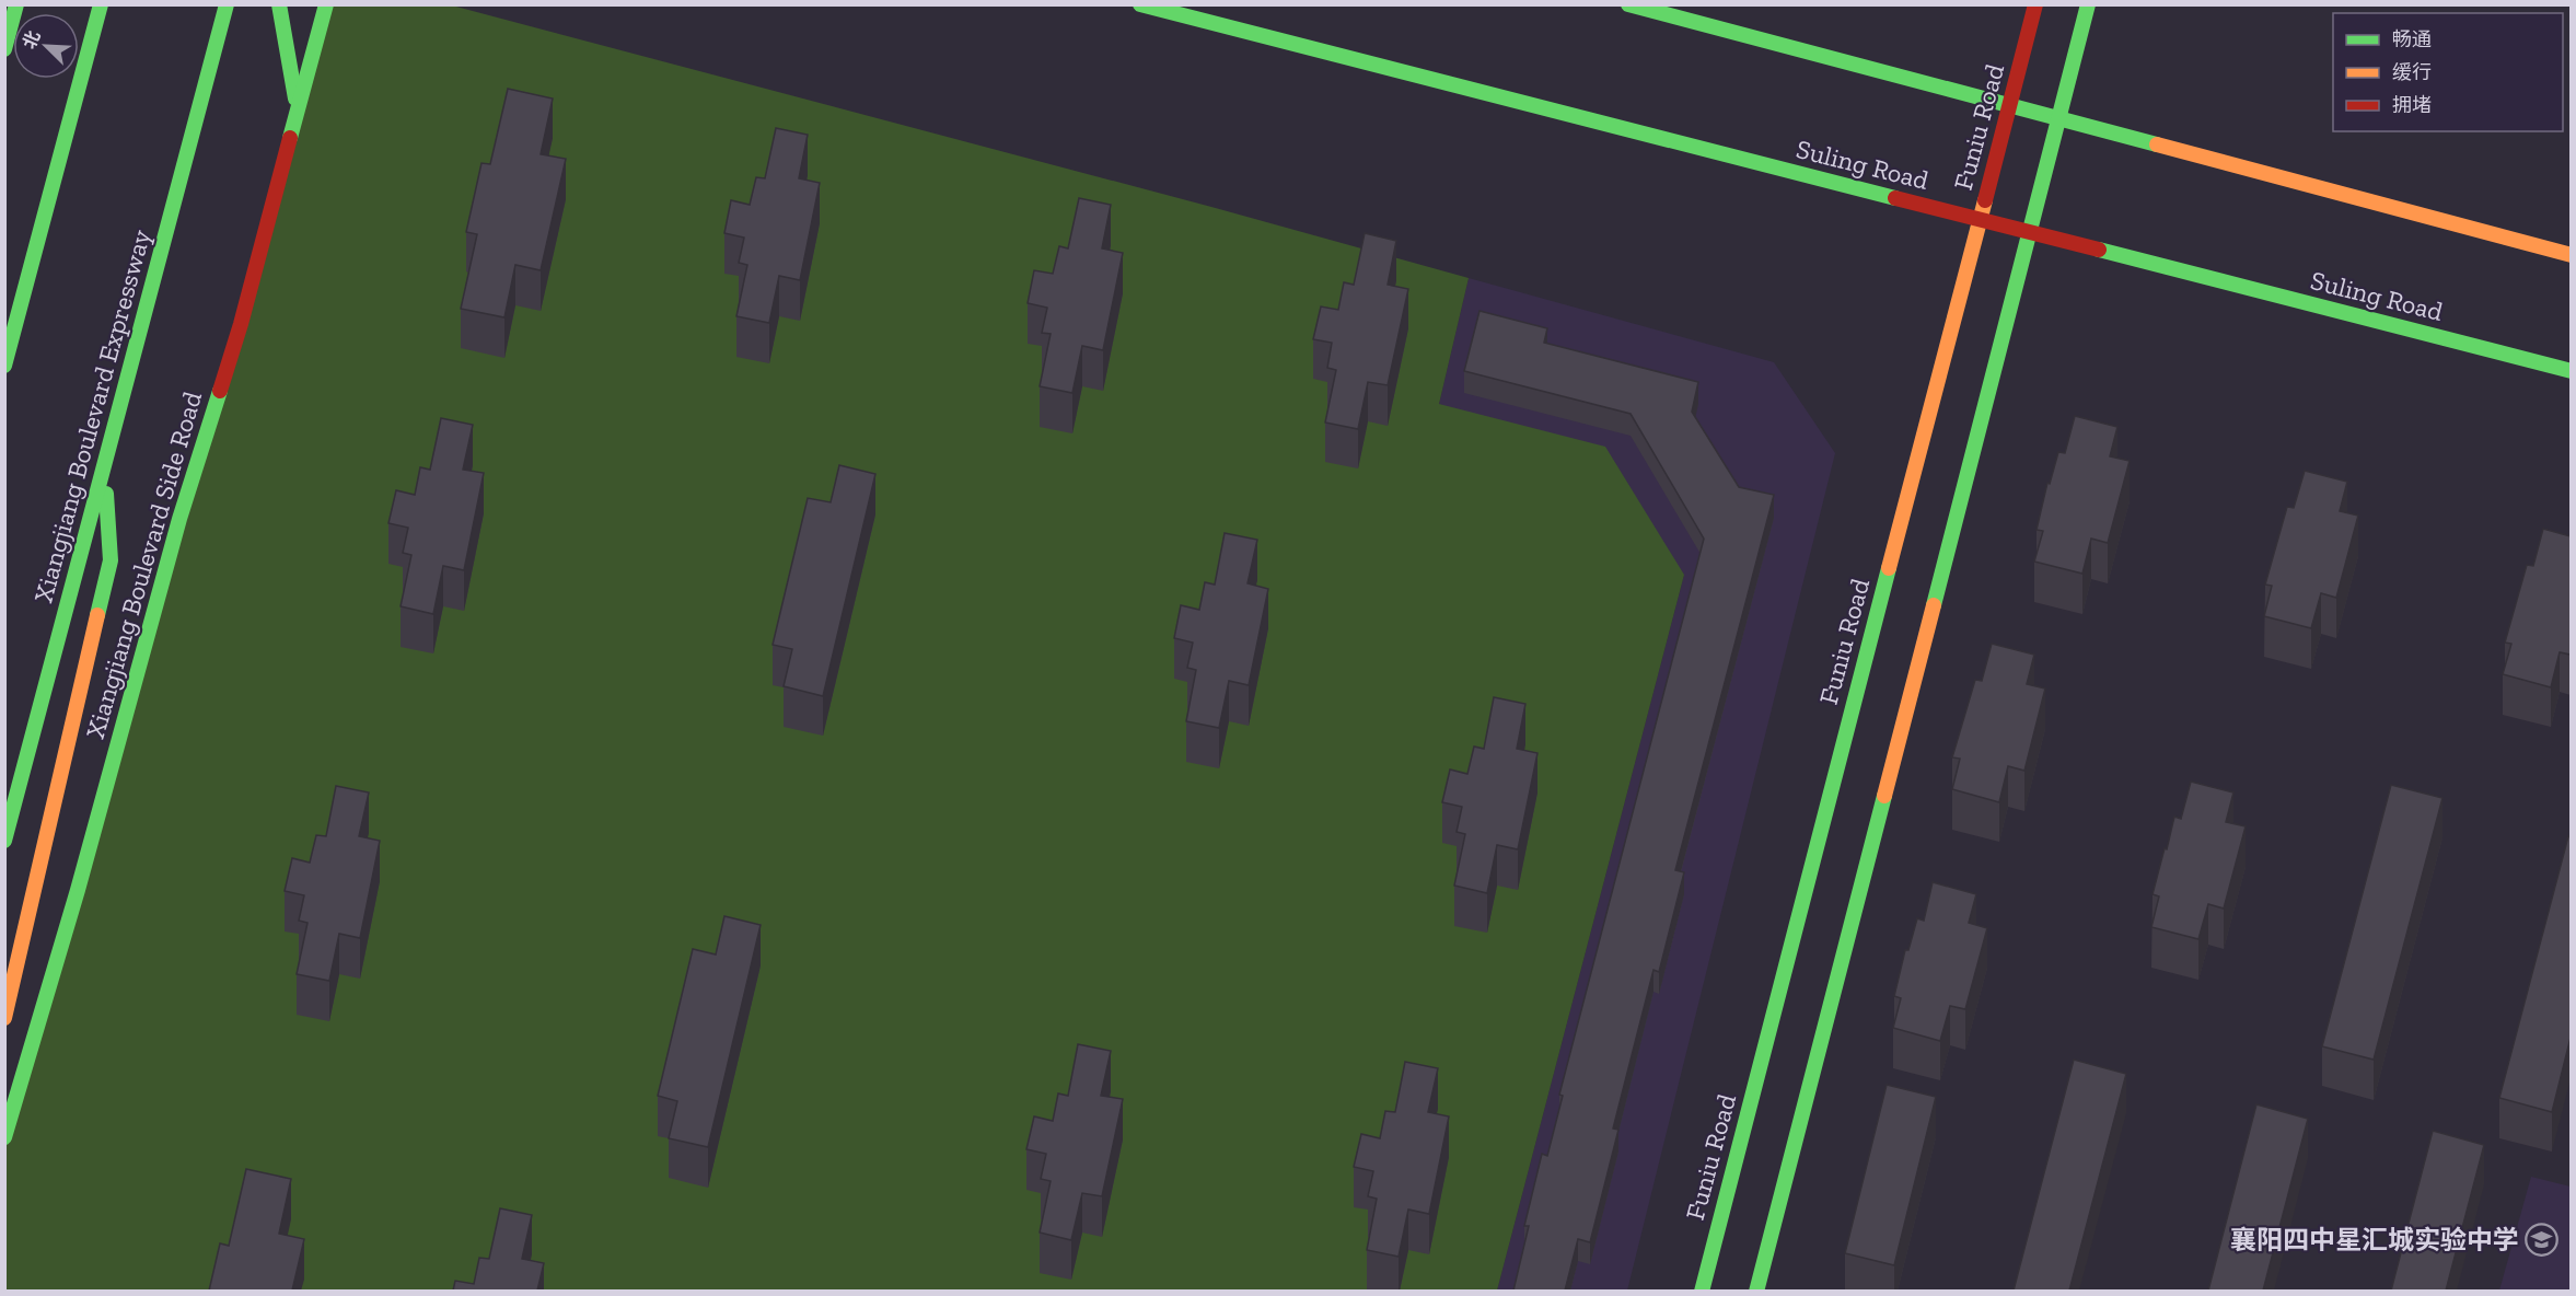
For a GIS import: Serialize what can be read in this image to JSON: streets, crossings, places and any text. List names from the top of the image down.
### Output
{
  "streets": {
    "main road": [
      "Funiu Road",
      "Suling Road",
      "Xiangjiang Boulevard Expressway",
      "Xiangjiang Boulevard Side Road"
    ]
  },
  "crossings": [
    ["Funiu Road", "Suling Road"]
  ],
  "places": {
    "school or university": ["襄阳四中星汇城实验中学"]
  },
  "legend": ["畅通", "缓行", "拥堵"],
  "north": "top left"
}
